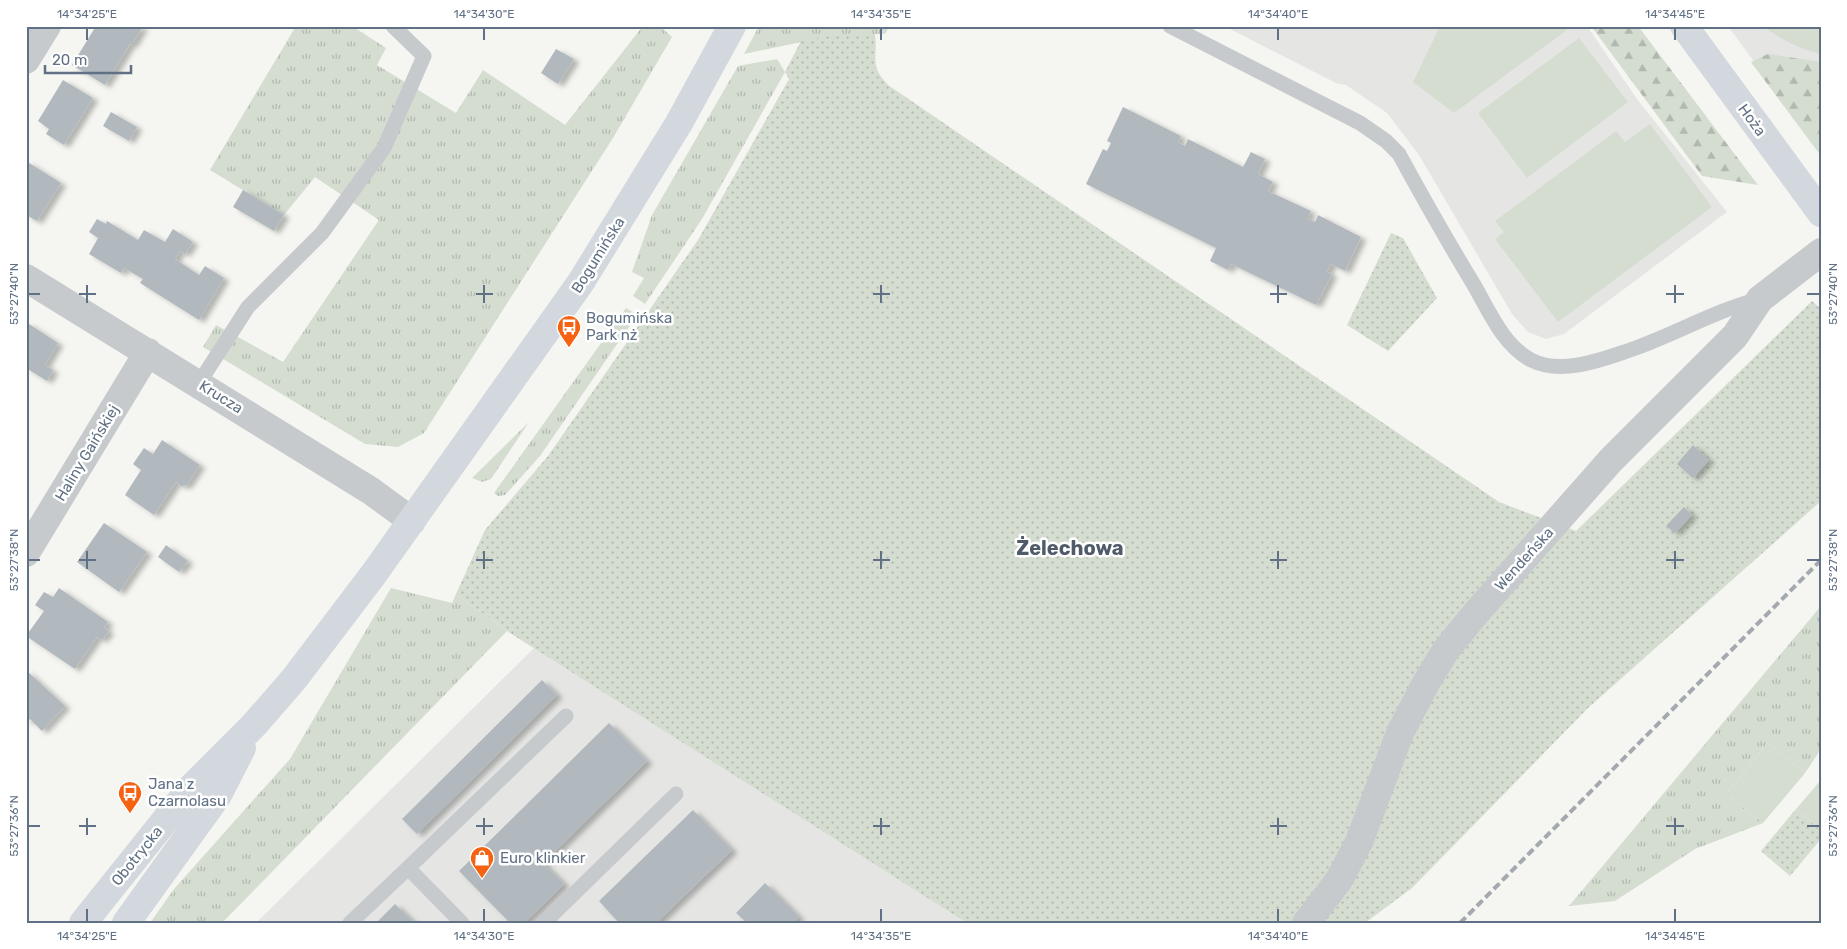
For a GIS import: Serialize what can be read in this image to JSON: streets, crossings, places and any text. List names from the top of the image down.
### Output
{
  "streets": {
    "street": [
      "Hoża",
      "Bogumińska",
      "Krucza",
      "Haliny Gaińskiej",
      "Wendeńska",
      "Obotrycka"
    ]
  },
  "crossings": [
    ["Bogumińska", "Krucza"],
    ["Bogumińska", "Obotrycka"],
    ["Krucza", "Haliny Gaińskiej"],
    ["Krucza", "Obotrycka"]
  ],
  "districts": ["Żelechowa"],
  "places": {
    "bus stop": ["Bogumińska Park nż", "Jana z Czarnolasu"],
    "shop": ["Euro klinkier"]
  },
  "scale_bar": "20 m",
  "coordinates": [
    "14°34'25\"E",
    "14°34'30\"E",
    "14°34'35\"E",
    "14°34'40\"E",
    "14°34'45\"E",
    "53°27'40\"N",
    "53°27'38\"N",
    "53°27'36\"N"
  ]
}
